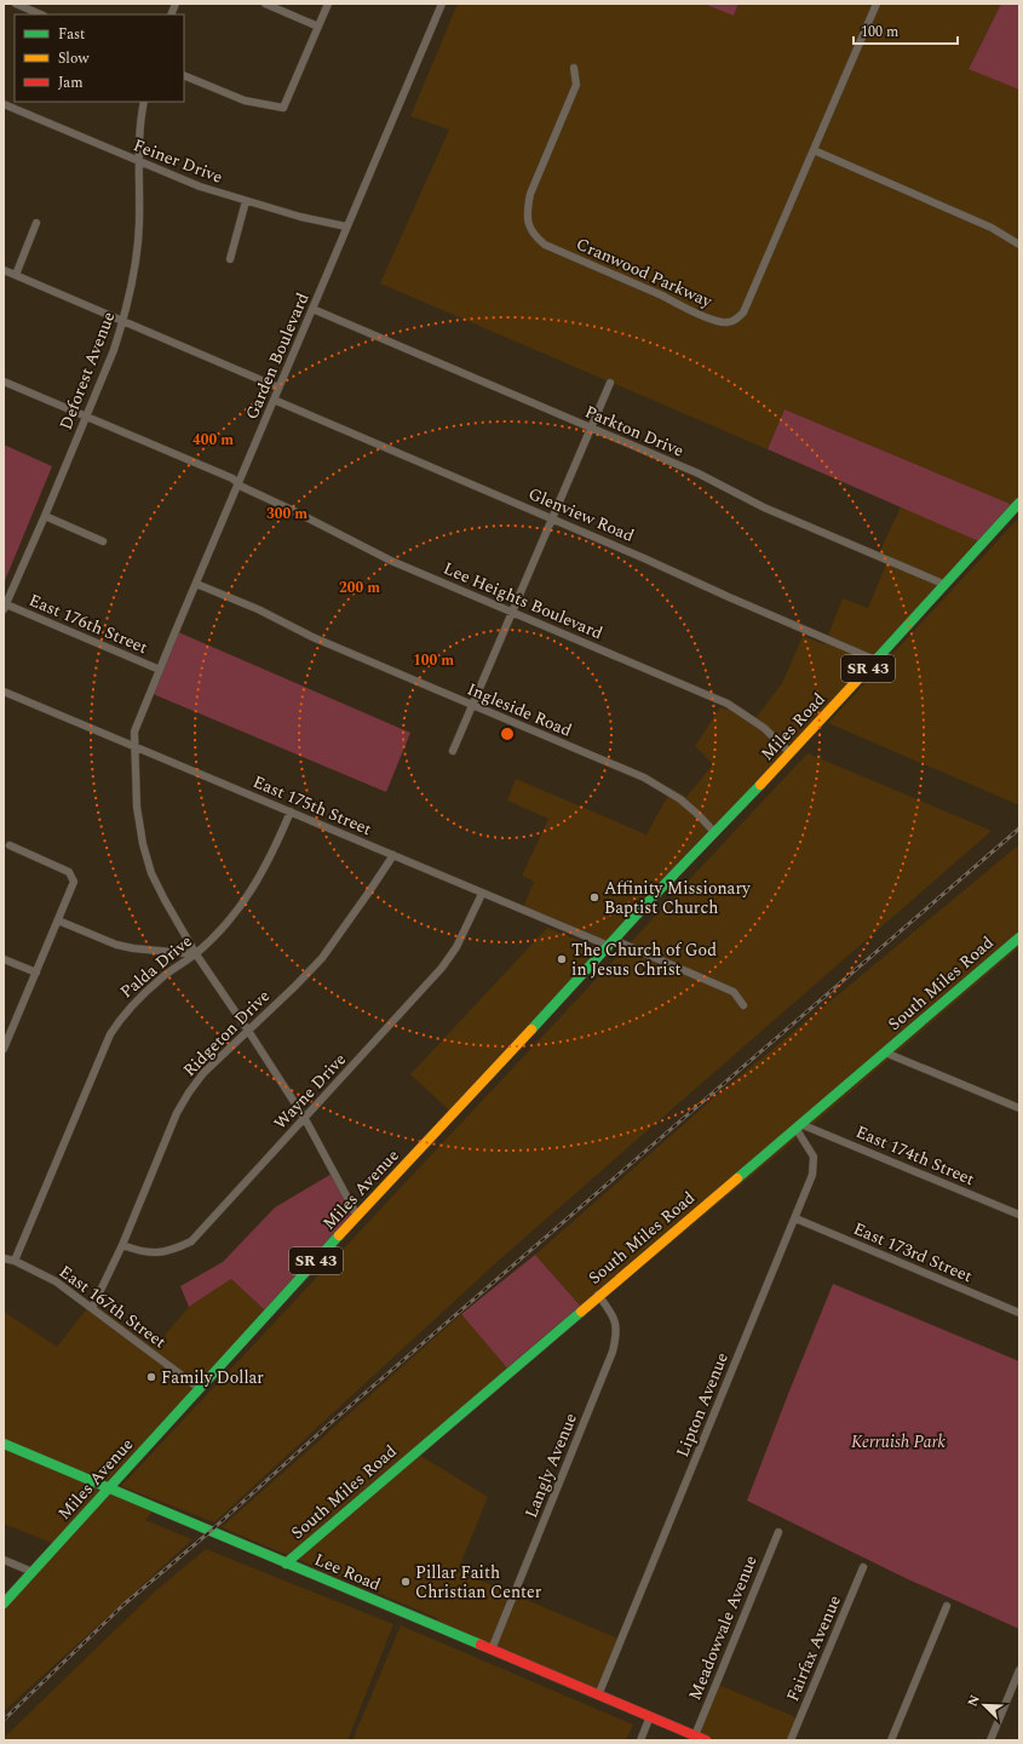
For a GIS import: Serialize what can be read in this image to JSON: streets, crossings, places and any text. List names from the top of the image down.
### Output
{
  "streets": {
    "main road": [
      "SR 43",
      "Miles Road",
      "South Miles Road",
      "Miles Avenue",
      "Lee Road"
    ],
    "street": [
      "Feiner Drive",
      "Cranwood Parkway",
      "Garden Boulevard",
      "Deforest Avenue",
      "Parkton Drive",
      "Glenview Road",
      "Lee Heights Boulevard",
      "East 176th Street",
      "Ingleside Road",
      "East 175th Street",
      "Palda Drive",
      "Ridgeton Drive",
      "Wayne Drive",
      "East 174th Street",
      "East 173rd Street",
      "East 167th Street",
      "Lipton Avenue",
      "Langly Avenue",
      "Meadowvale Avenue",
      "Fairfax Avenue"
    ]
  },
  "crossings": [
    ["Feiner Drive", "Garden Boulevard"],
    ["Feiner Drive", "Deforest Avenue"],
    ["Garden Boulevard", "Parkton Drive"],
    ["Garden Boulevard", "Glenview Road"],
    ["Garden Boulevard", "Lee Heights Boulevard"],
    ["Garden Boulevard", "East 176th Street"],
    ["Garden Boulevard", "Ingleside Road"],
    ["Garden Boulevard", "East 175th Street"],
    ["Garden Boulevard", "Palda Drive"],
    ["Garden Boulevard", "Ridgeton Drive"],
    ["Garden Boulevard", "Wayne Drive"],
    ["Garden Boulevard", "Miles Avenue"],
    ["Deforest Avenue", "Lee Heights Boulevard"],
    ["Deforest Avenue", "East 176th Street"],
    ["Parkton Drive", "Miles Road"],
    ["Glenview Road", "Miles Road"],
    ["Lee Heights Boulevard", "Miles Road"],
    ["Ingleside Road", "Miles Road"],
    ["Miles Road", "Miles Avenue"],
    ["East 175th Street", "Palda Drive"],
    ["East 175th Street", "Ridgeton Drive"],
    ["East 175th Street", "Wayne Drive"],
    ["East 175th Street", "Miles Avenue"],
    ["Palda Drive", "East 167th Street"],
    ["South Miles Road", "East 174th Street"],
    ["South Miles Road", "Lipton Avenue"],
    ["South Miles Road", "Langly Avenue"],
    ["South Miles Road", "Lee Road"],
    ["Ridgeton Drive", "Wayne Drive"],
    ["Ridgeton Drive", "East 167th Street"],
    ["East 174th Street", "Lipton Avenue"],
    ["Miles Avenue", "East 167th Street"],
    ["Miles Avenue", "Lee Road"],
    ["East 173rd Street", "Lipton Avenue"],
    ["Lipton Avenue", "Lee Road"],
    ["Langly Avenue", "Lee Road"],
    ["Lee Road", "Meadowvale Avenue"]
  ],
  "parks": ["Kerruish Park"],
  "places": [
    "Affinity Missionary Baptist Church",
    "The Church of God in Jesus Christ",
    "Family Dollar",
    "Pillar Faith Christian Center"
  ],
  "legend": ["Fast", "Slow", "Jam"],
  "scale_bar": "100 m",
  "north": "top left",
  "rings": [
    "400 m",
    "300 m",
    "200 m",
    "100 m"
  ]
}
